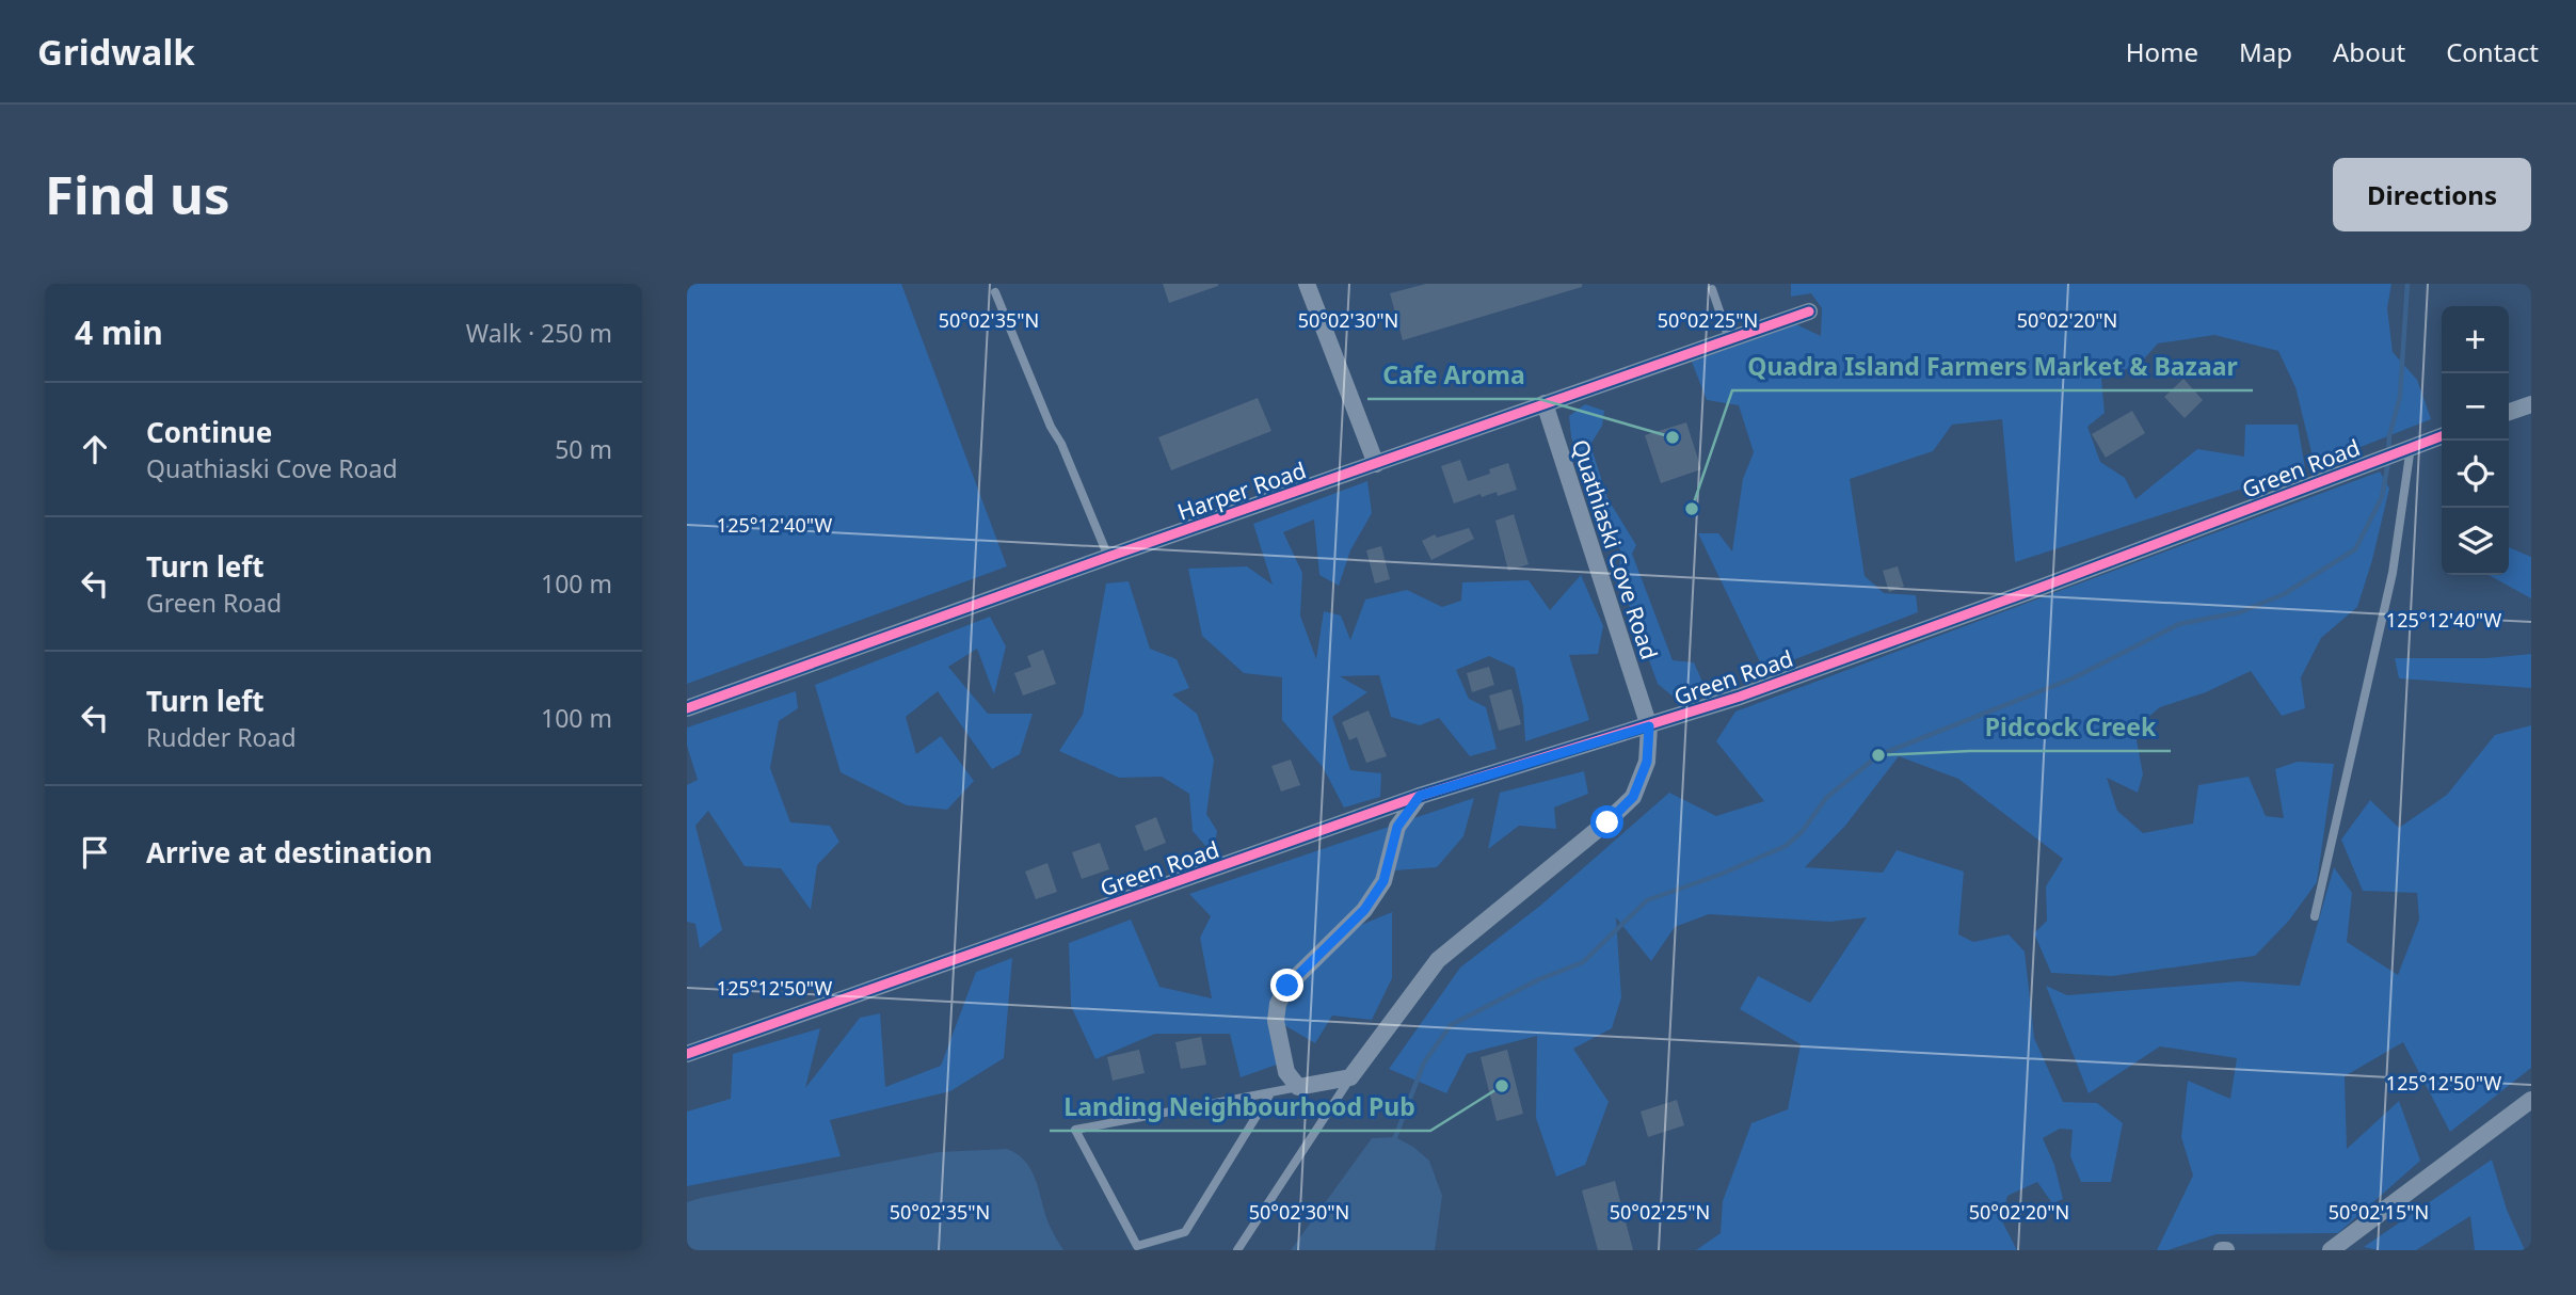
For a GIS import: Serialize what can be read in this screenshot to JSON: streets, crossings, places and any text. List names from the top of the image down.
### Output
{
  "streets": {
    "street": ["Green Road", "Harper Road", "Quathiaski Cove Road"]
  },
  "crossings": [
    ["Green Road", "Quathiaski Cove Road"],
    ["Harper Road", "Quathiaski Cove Road"]
  ],
  "places": [
    "Cafe Aroma",
    "Quadra Island Farmers Market & Bazaar",
    "Pidcock Creek",
    "Landing Neighbourhood Pub"
  ],
  "page": {
    "header": "Gridwalk",
    "nav": [
      "Home",
      "Map",
      "About",
      "Contact"
    ],
    "buttons": "Directions",
    "title": "Find us",
    "heading": ["4 min", "Walk · 250 m"],
    "map_buttons": ["+", "−"],
    "list": [
      ["Continue", "Quathiaski Cove Road", "50 m"],
      ["Turn left", "Green Road", "100 m"],
      ["Turn left", "Rudder Road", "100 m"],
      "Arrive at destination"
    ]
  },
  "coordinates": [
    "50°02'30\"N",
    "50°02'25\"N",
    "50°02'20\"N",
    "50°02'35\"N",
    "125°12'40\"W",
    "125°12'50\"W",
    "50°02'15\"N"
  ]
}
